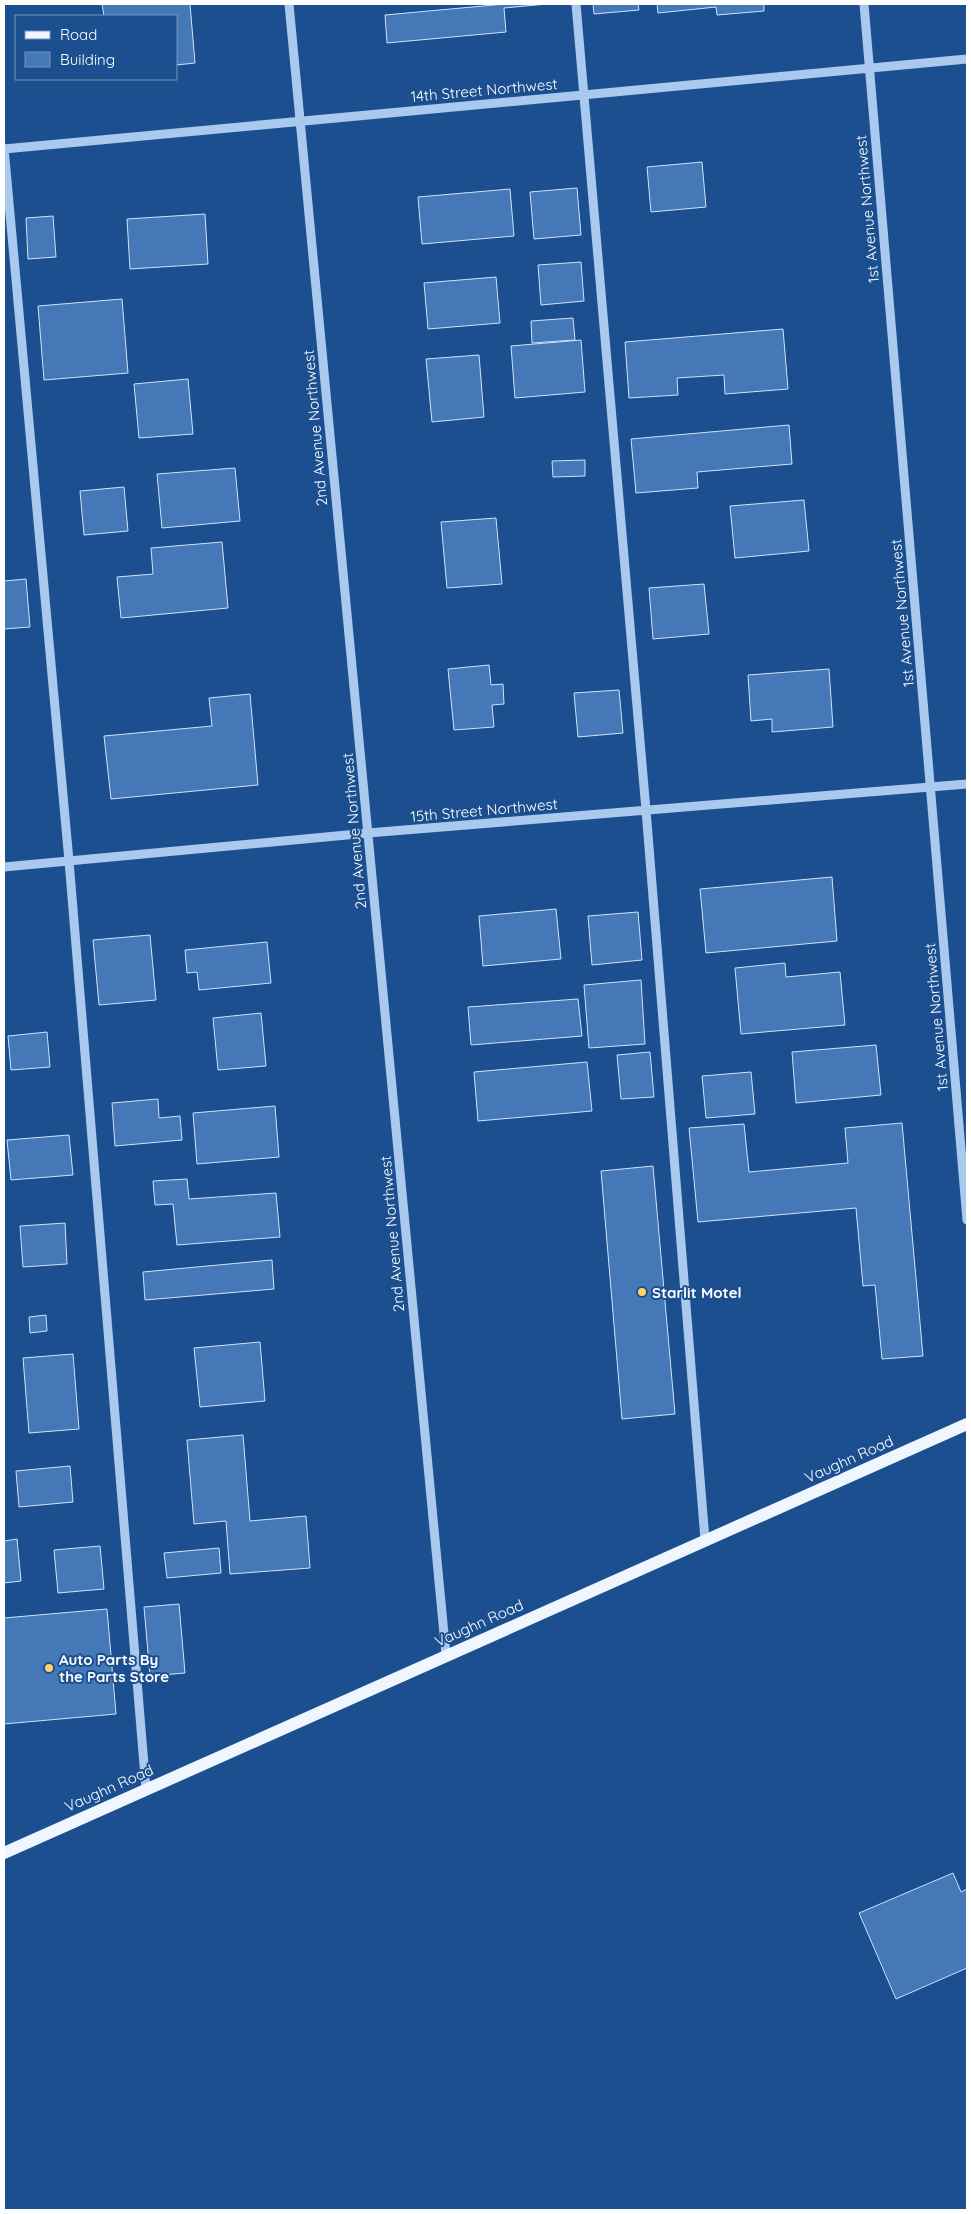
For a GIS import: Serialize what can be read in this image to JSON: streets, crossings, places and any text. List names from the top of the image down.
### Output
{
  "streets": {
    "main road": ["Vaughn Road"],
    "street": [
      "14th Street Northwest",
      "1st Avenue Northwest",
      "2nd Avenue Northwest",
      "15th Street Northwest"
    ]
  },
  "crossings": [
    ["14th Street Northwest", "1st Avenue Northwest"],
    ["14th Street Northwest", "2nd Avenue Northwest"],
    ["1st Avenue Northwest", "15th Street Northwest"],
    ["2nd Avenue Northwest", "15th Street Northwest"],
    ["2nd Avenue Northwest", "Vaughn Road"]
  ],
  "places": ["Starlit Motel", "Auto Parts By the Parts Store"],
  "legend": ["Road", "Building"]
}
